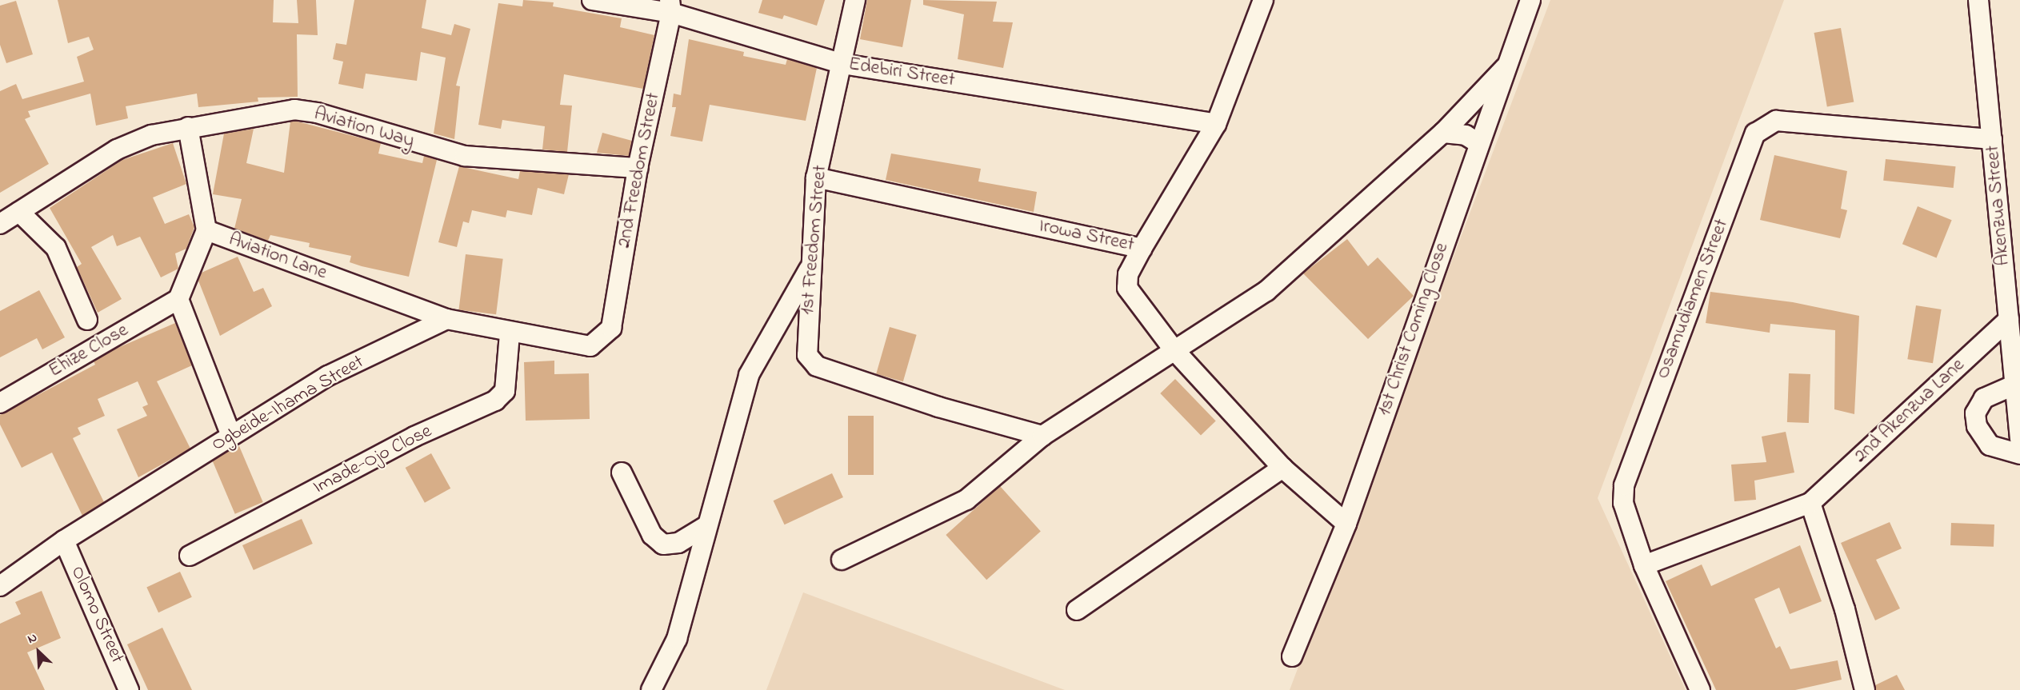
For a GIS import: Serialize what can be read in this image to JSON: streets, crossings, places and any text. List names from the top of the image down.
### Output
{
  "streets": {
    "street": [
      "Edebiri Street",
      "Aviation Way",
      "2nd Freedom Street",
      "Akenzua Street",
      "Irowa Street",
      "1st Freedom Street",
      "Aviation Lane",
      "Osamudiamen Street",
      "1st Christ Coming Close",
      "Ehize Close",
      "Ogbeide-Ihama Street",
      "2nd Akenzua Lane",
      "Imade-Ojo Close",
      "Olomo Street"
    ]
  },
  "crossings": [
    ["Edebiri Street", "2nd Freedom Street"],
    ["Edebiri Street", "Irowa Street"],
    ["Edebiri Street", "1st Freedom Street"],
    ["Aviation Way", "2nd Freedom Street"],
    ["Aviation Way", "Aviation Lane"],
    ["2nd Freedom Street", "Imade-Ojo Close"],
    ["Akenzua Street", "Osamudiamen Street"],
    ["Akenzua Street", "2nd Akenzua Lane"],
    ["Irowa Street", "1st Freedom Street"],
    ["Aviation Lane", "Ogbeide-Ihama Street"],
    ["Osamudiamen Street", "2nd Akenzua Lane"],
    ["Ogbeide-Ihama Street", "Olomo Street"]
  ],
  "north": "top left"
}
